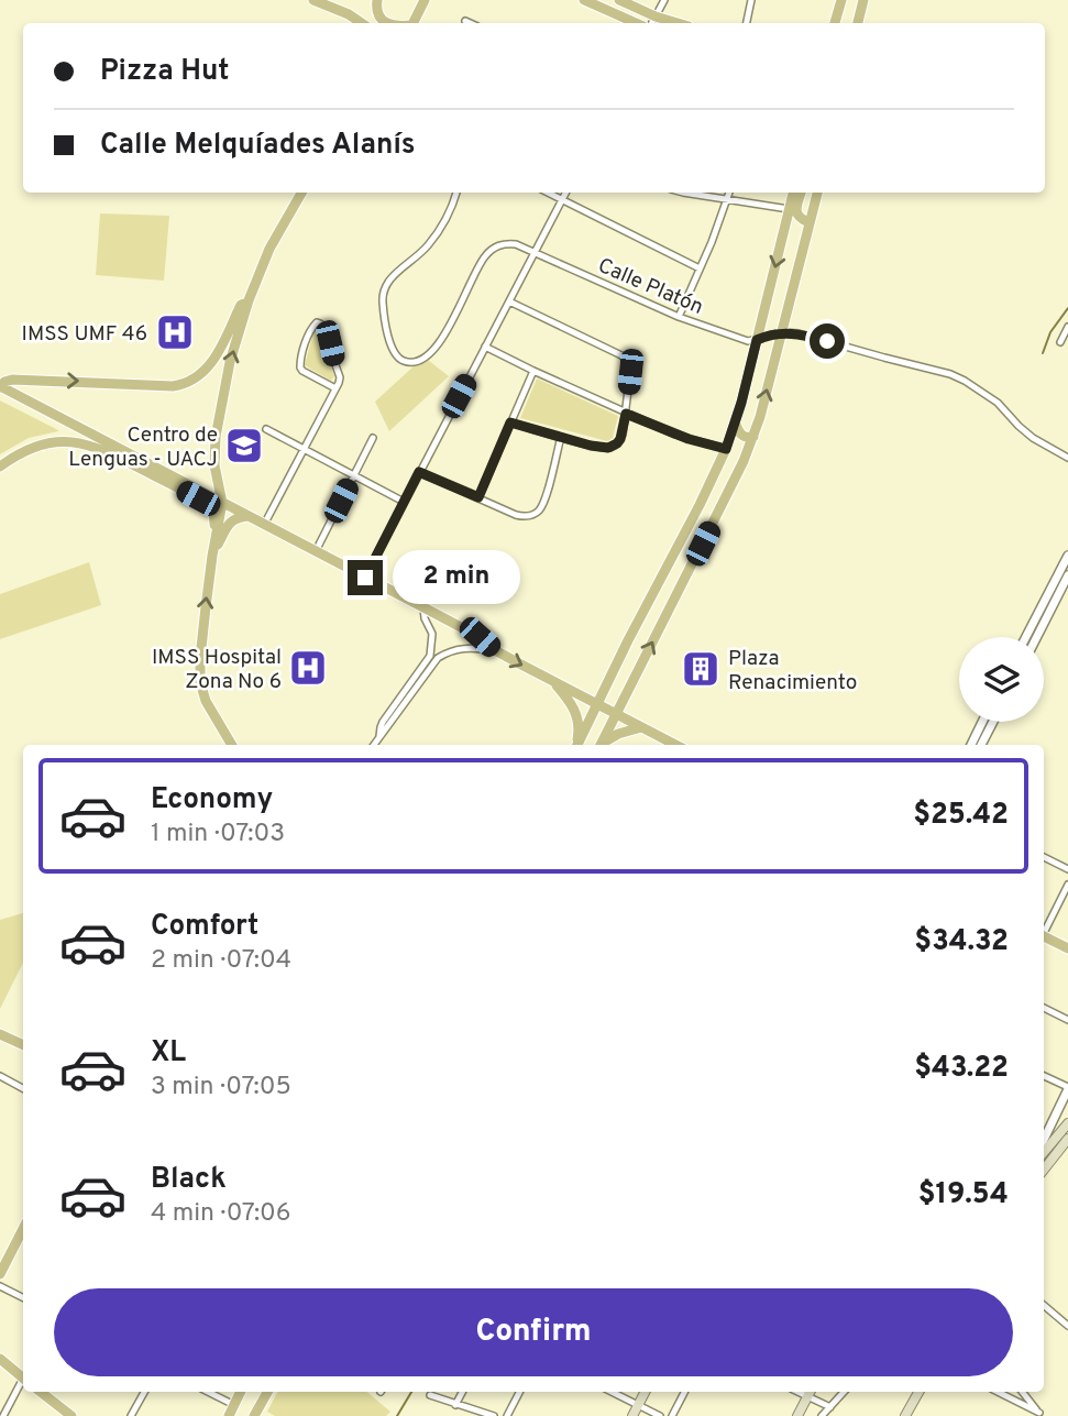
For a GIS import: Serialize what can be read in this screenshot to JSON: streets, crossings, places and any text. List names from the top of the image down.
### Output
{
  "streets": {
    "street": ["Calle Platón"]
  },
  "places": {
    "hospital": ["IMSS UMF 46", "IMSS Hospital Zona No 6"],
    "school or university": ["Centro de Lenguas - UACJ"],
    "building": ["Plaza Renacimiento"]
  },
  "page": {
    "banner": ["Pizza Hut", "Calle Melquíades Alanís"],
    "bubble": "2 min",
    "list": [
      {
        "name": "Economy",
        "note": "1 min · 07:03",
        "value": "$25.42"
      },
      {
        "name": "Comfort",
        "note": "2 min · 07:04",
        "value": "$34.32"
      },
      {
        "name": "XL",
        "note": "3 min · 07:05",
        "value": "$43.22"
      },
      {
        "name": "Black",
        "note": "4 min · 07:06",
        "value": "$19.54"
      }
    ],
    "buttons": "Confirm"
  }
}
